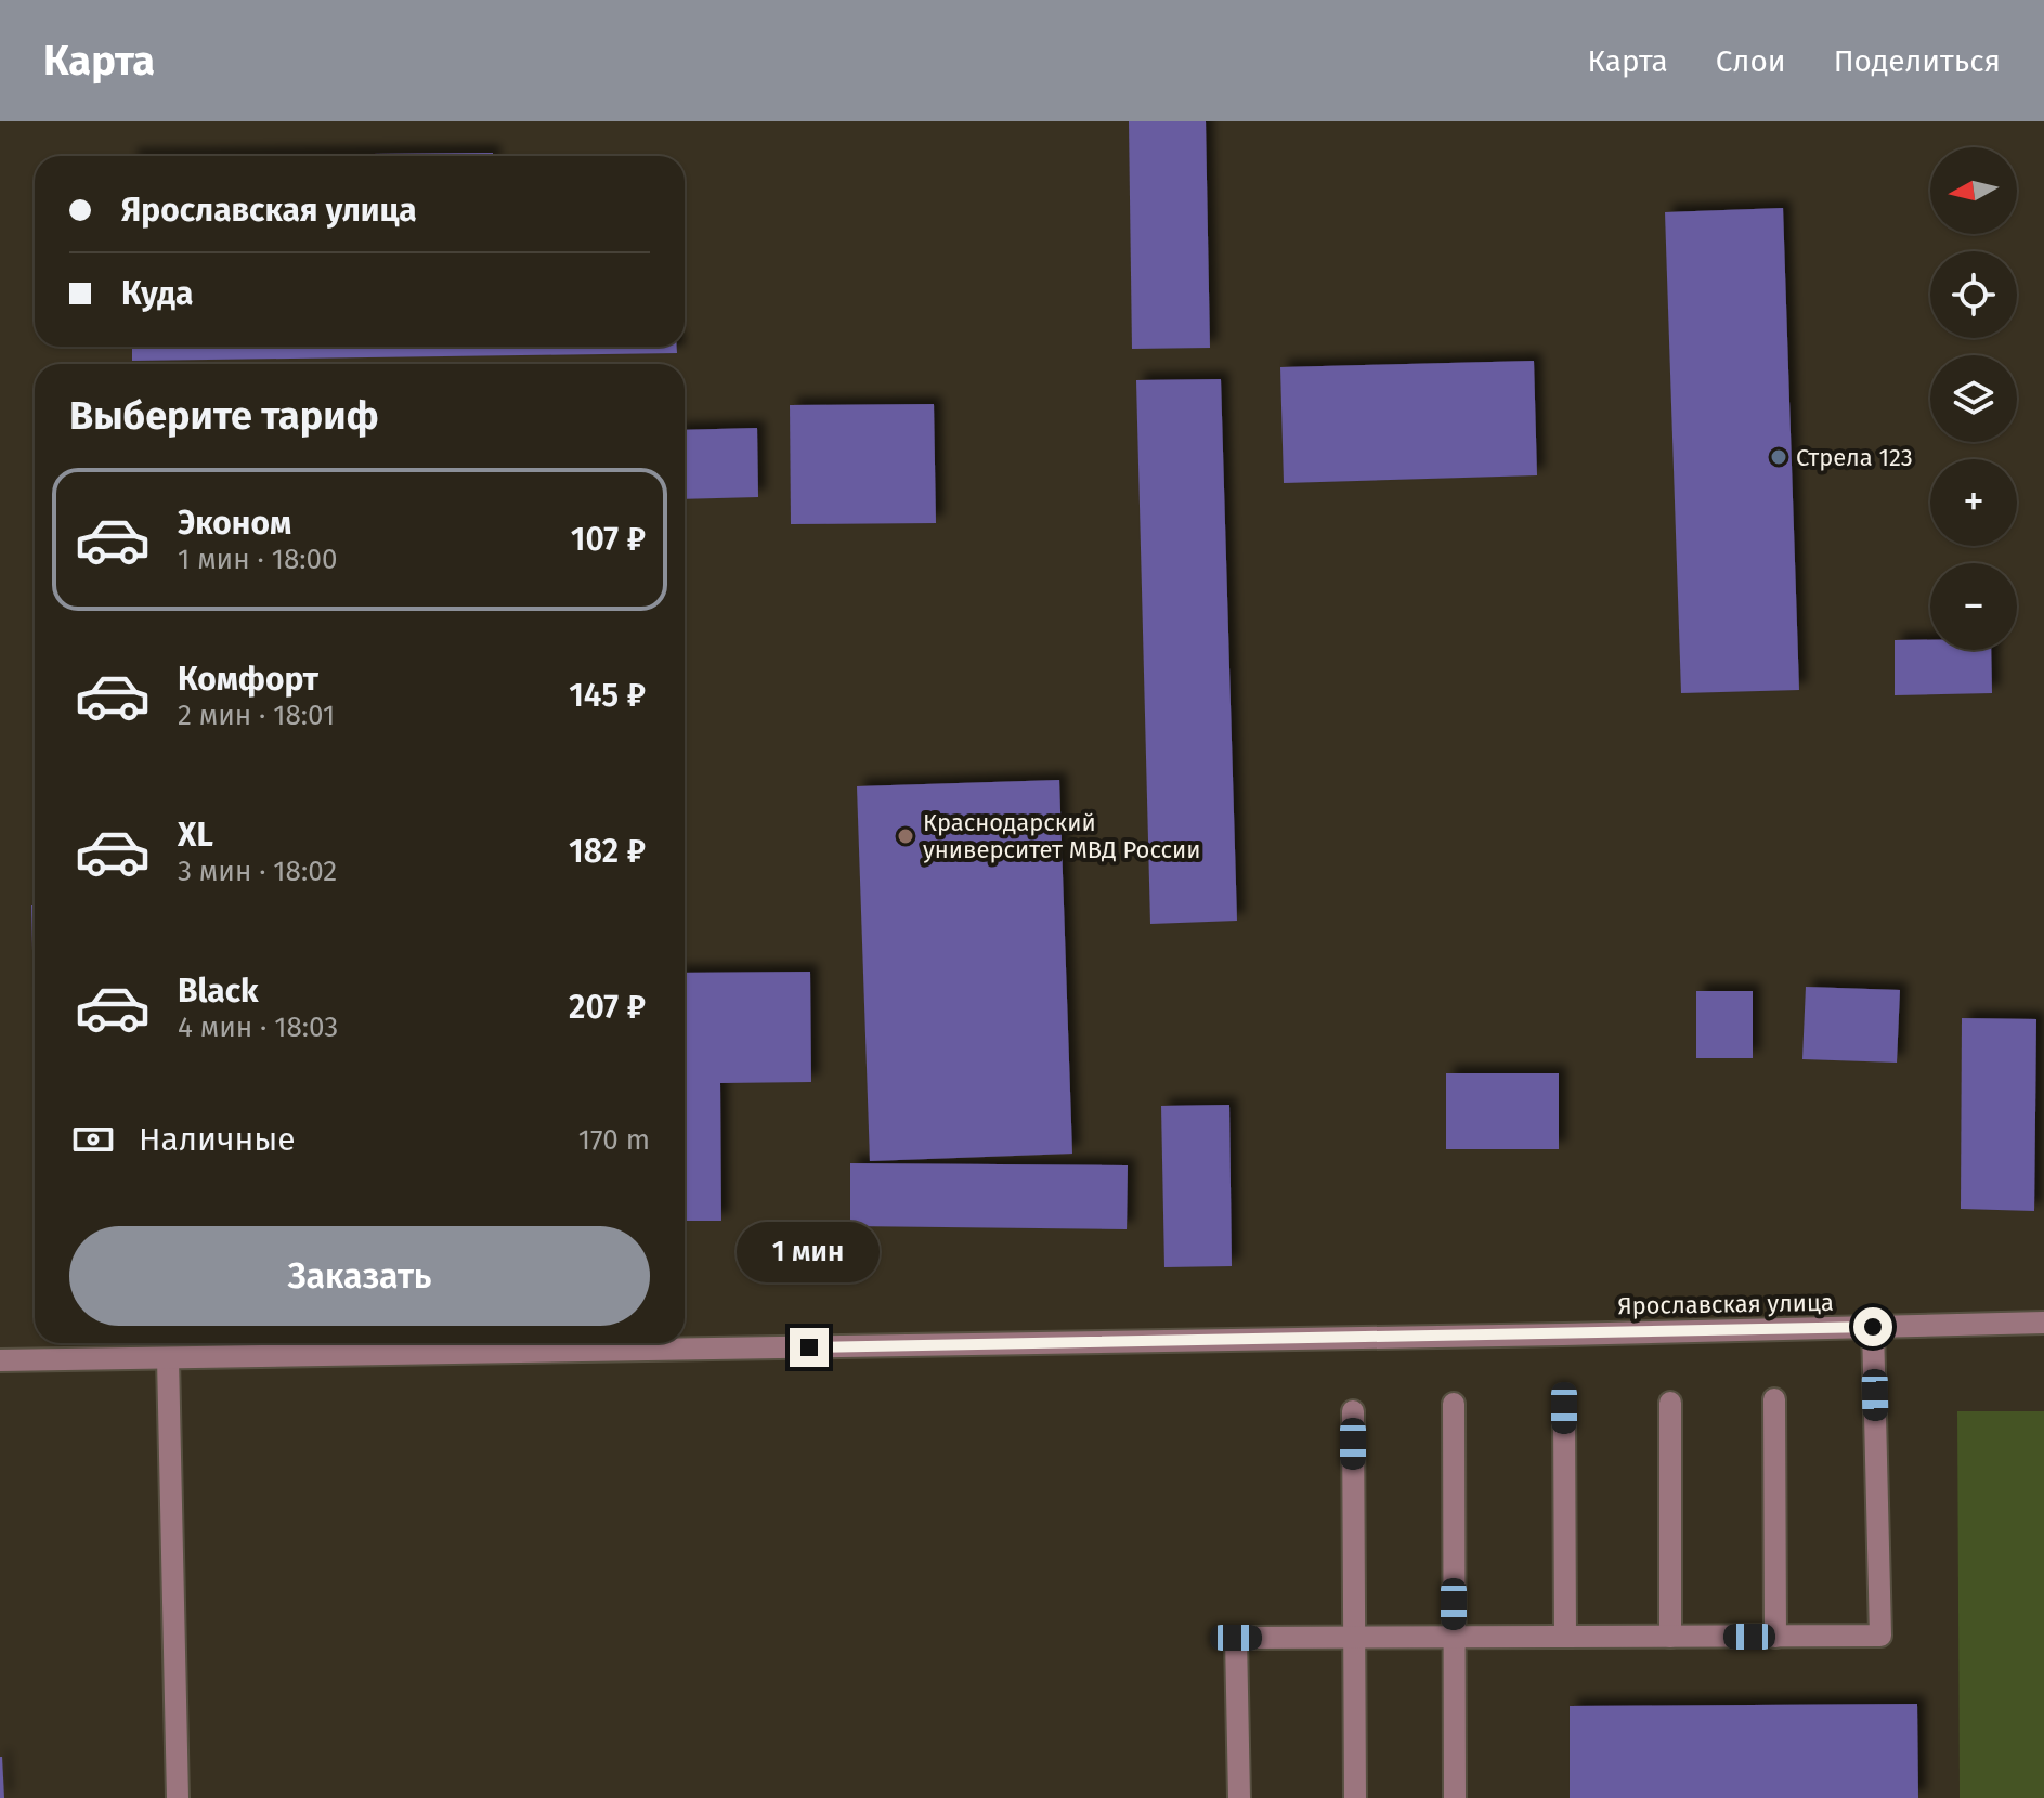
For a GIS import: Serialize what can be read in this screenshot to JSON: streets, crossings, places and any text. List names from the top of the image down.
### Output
{
  "streets": {
    "street": ["Ярославская улица"]
  },
  "places": ["Стрела 123", "Краснодарский университет МВД России"],
  "north": "left",
  "page": {
    "header": "Карта",
    "nav": ["Карта", "Слои", "Поделиться"],
    "map_buttons": ["+", "−"],
    "banner": ["Ярославская улица", "Куда"],
    "heading": "Выберите тариф",
    "list": [
      {
        "name": "Эконом",
        "note": "1 мин · 18:00",
        "value": "107 ₽"
      },
      {
        "name": "Комфорт",
        "note": "2 мин · 18:01",
        "value": "145 ₽"
      },
      {
        "name": "XL",
        "note": "3 мин · 18:02",
        "value": "182 ₽"
      },
      {
        "name": "Black",
        "note": "4 мин · 18:03",
        "value": "207 ₽"
      }
    ],
    "pay": ["Наличные", "170 m"],
    "buttons": "Заказать",
    "bubble": "1 мин"
  }
}
